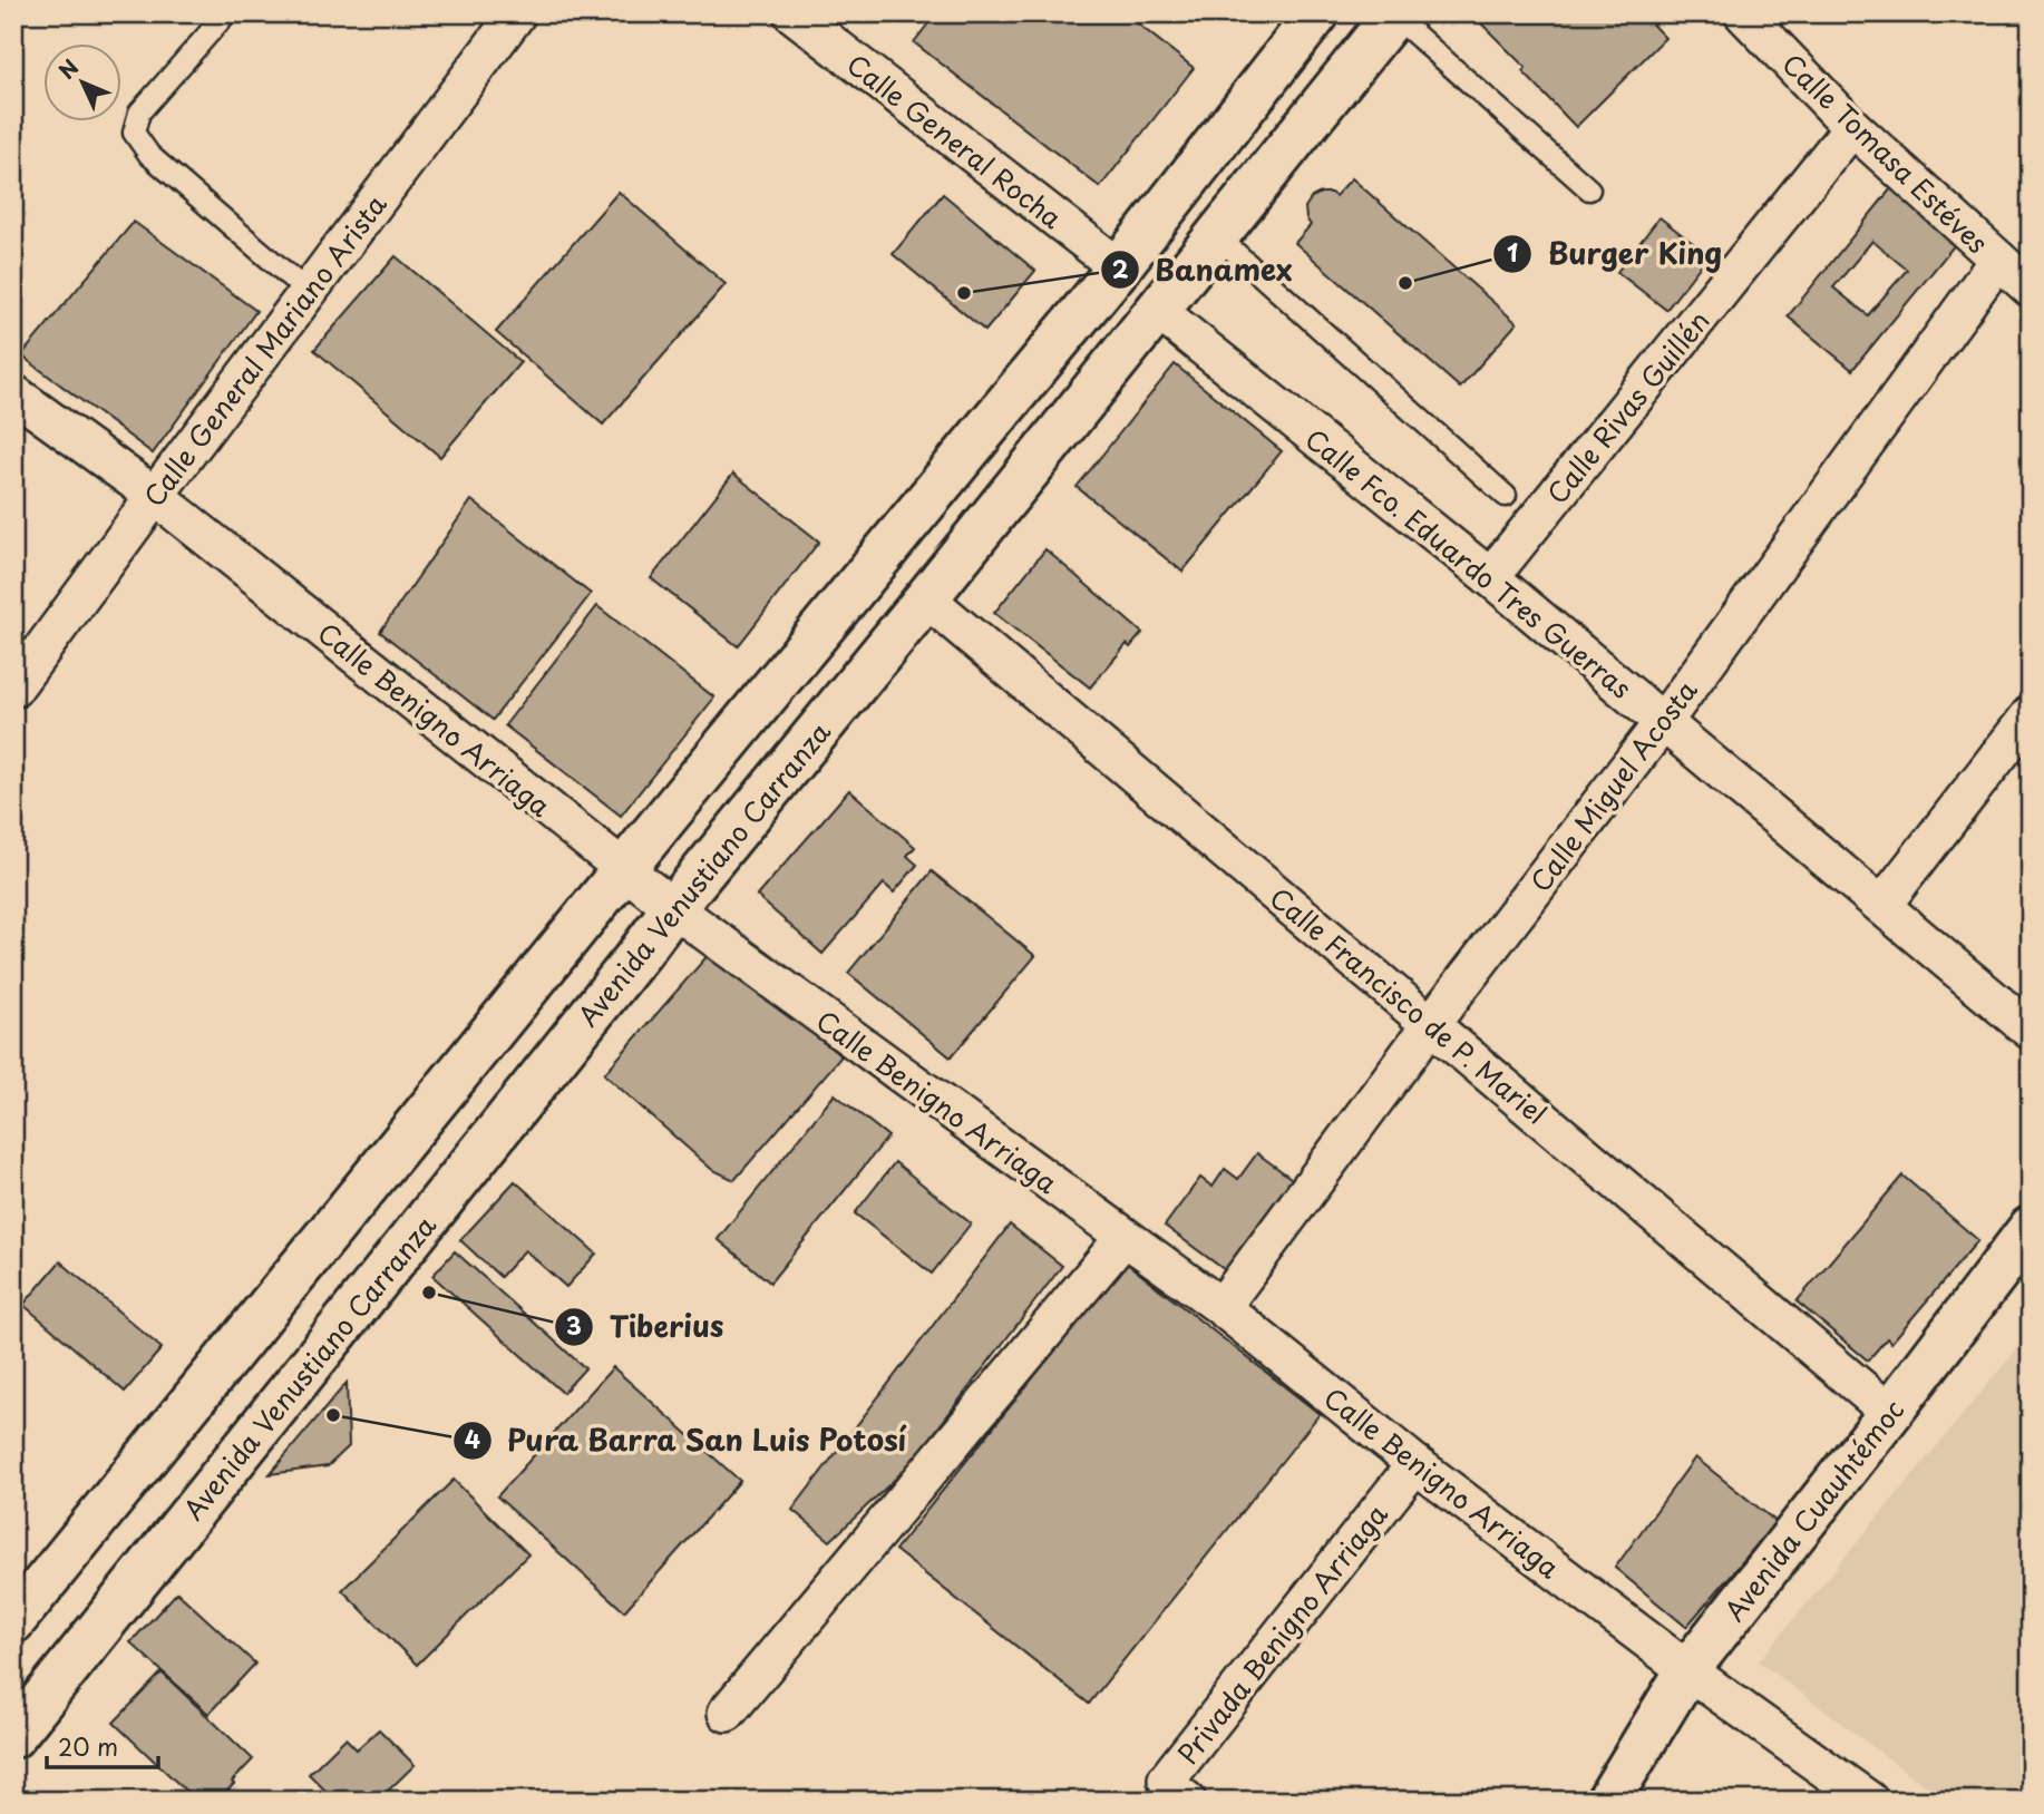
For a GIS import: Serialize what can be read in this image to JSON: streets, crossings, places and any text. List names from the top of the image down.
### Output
{
  "streets": {
    "main road": ["Avenida Venustiano Carranza", "Avenida Cuauhtémoc"],
    "street": [
      "Calle General Rocha",
      "Calle Tomasa Estéves",
      "Calle General Mariano Arista",
      "Calle Rivas Guillén",
      "Calle Fco. Eduardo Tres Guerras",
      "Calle Benigno Arriaga",
      "Calle Miguel Acosta",
      "Calle Francisco de P. Mariel",
      "Privada Benigno Arriaga"
    ]
  },
  "crossings": [
    ["Calle Tomasa Estéves", "Calle Rivas Guillén"],
    ["Calle Tomasa Estéves", "Calle Miguel Acosta"],
    ["Calle General Mariano Arista", "Calle Benigno Arriaga"],
    ["Calle Rivas Guillén", "Calle Fco. Eduardo Tres Guerras"],
    ["Calle Fco. Eduardo Tres Guerras", "Calle Miguel Acosta"],
    ["Calle Fco. Eduardo Tres Guerras", "Avenida Venustiano Carranza"],
    ["Calle Benigno Arriaga", "Calle Miguel Acosta"],
    ["Calle Benigno Arriaga", "Avenida Venustiano Carranza"],
    ["Calle Benigno Arriaga", "Avenida Cuauhtémoc"],
    ["Calle Benigno Arriaga", "Privada Benigno Arriaga"],
    ["Calle Miguel Acosta", "Calle Francisco de P. Mariel"],
    ["Avenida Venustiano Carranza", "Calle Francisco de P. Mariel"],
    ["Calle Francisco de P. Mariel", "Avenida Cuauhtémoc"]
  ],
  "places": [
    "Burger King",
    "Banamex",
    "Tiberius",
    "Pura Barra San Luis Potosí"
  ],
  "scale_bar": "20 m",
  "north": "top left"
}
